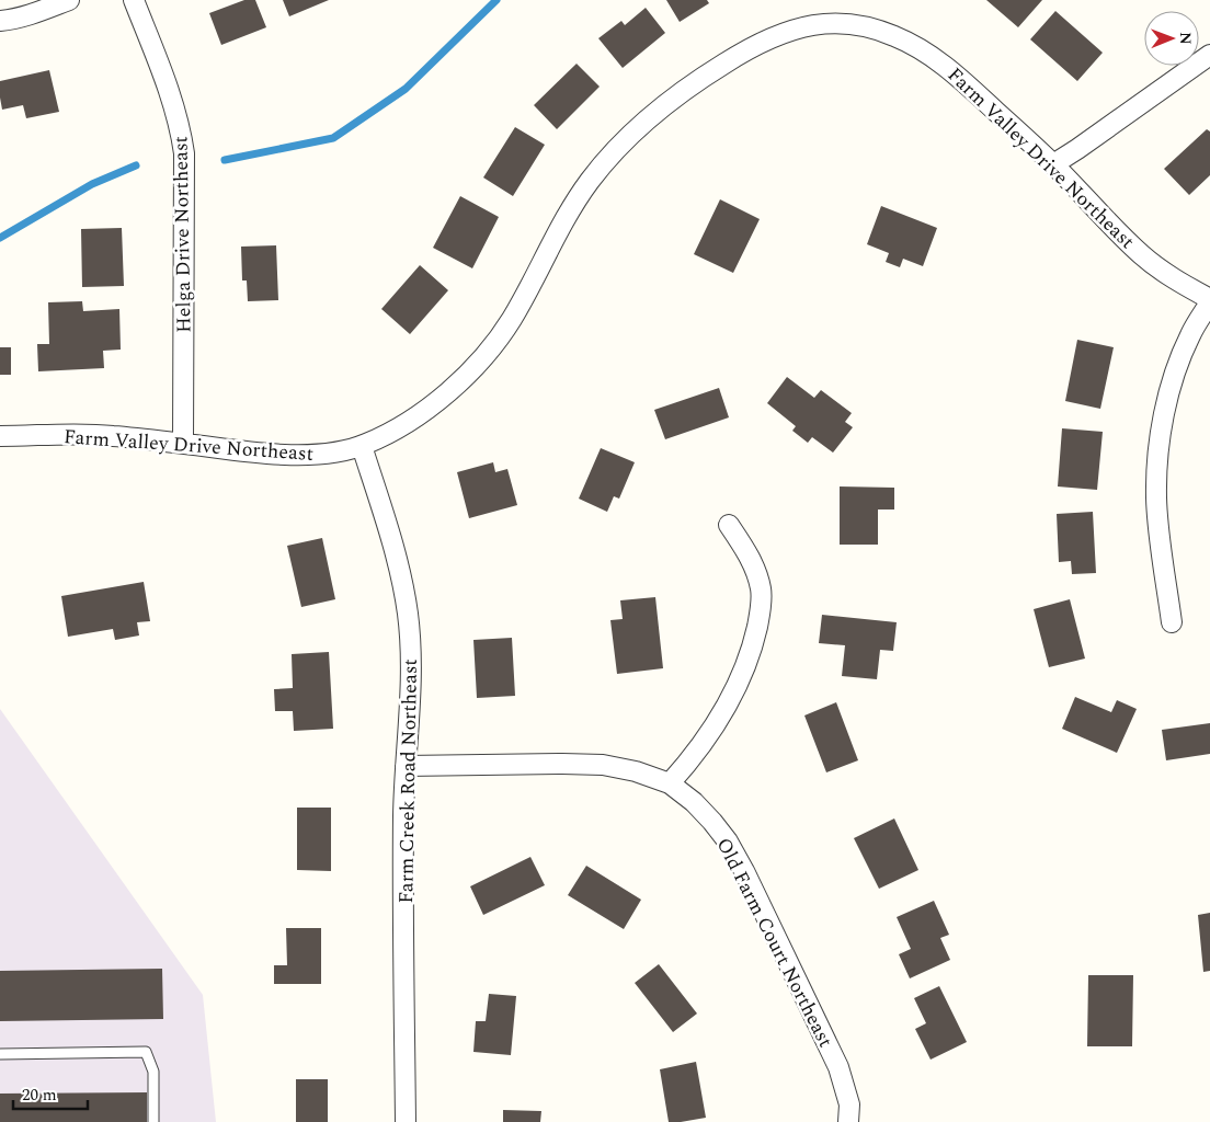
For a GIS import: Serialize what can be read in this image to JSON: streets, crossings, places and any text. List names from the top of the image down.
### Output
{
  "streets": {
    "street": [
      "Farm Valley Drive Northeast",
      "Helga Drive Northeast",
      "Farm Creek Road Northeast",
      "Old Farm Court Northeast"
    ]
  },
  "crossings": [
    ["Farm Valley Drive Northeast", "Helga Drive Northeast"],
    ["Farm Valley Drive Northeast", "Farm Creek Road Northeast"],
    ["Farm Creek Road Northeast", "Old Farm Court Northeast"]
  ],
  "scale_bar": "20 m",
  "north": "right"
}
